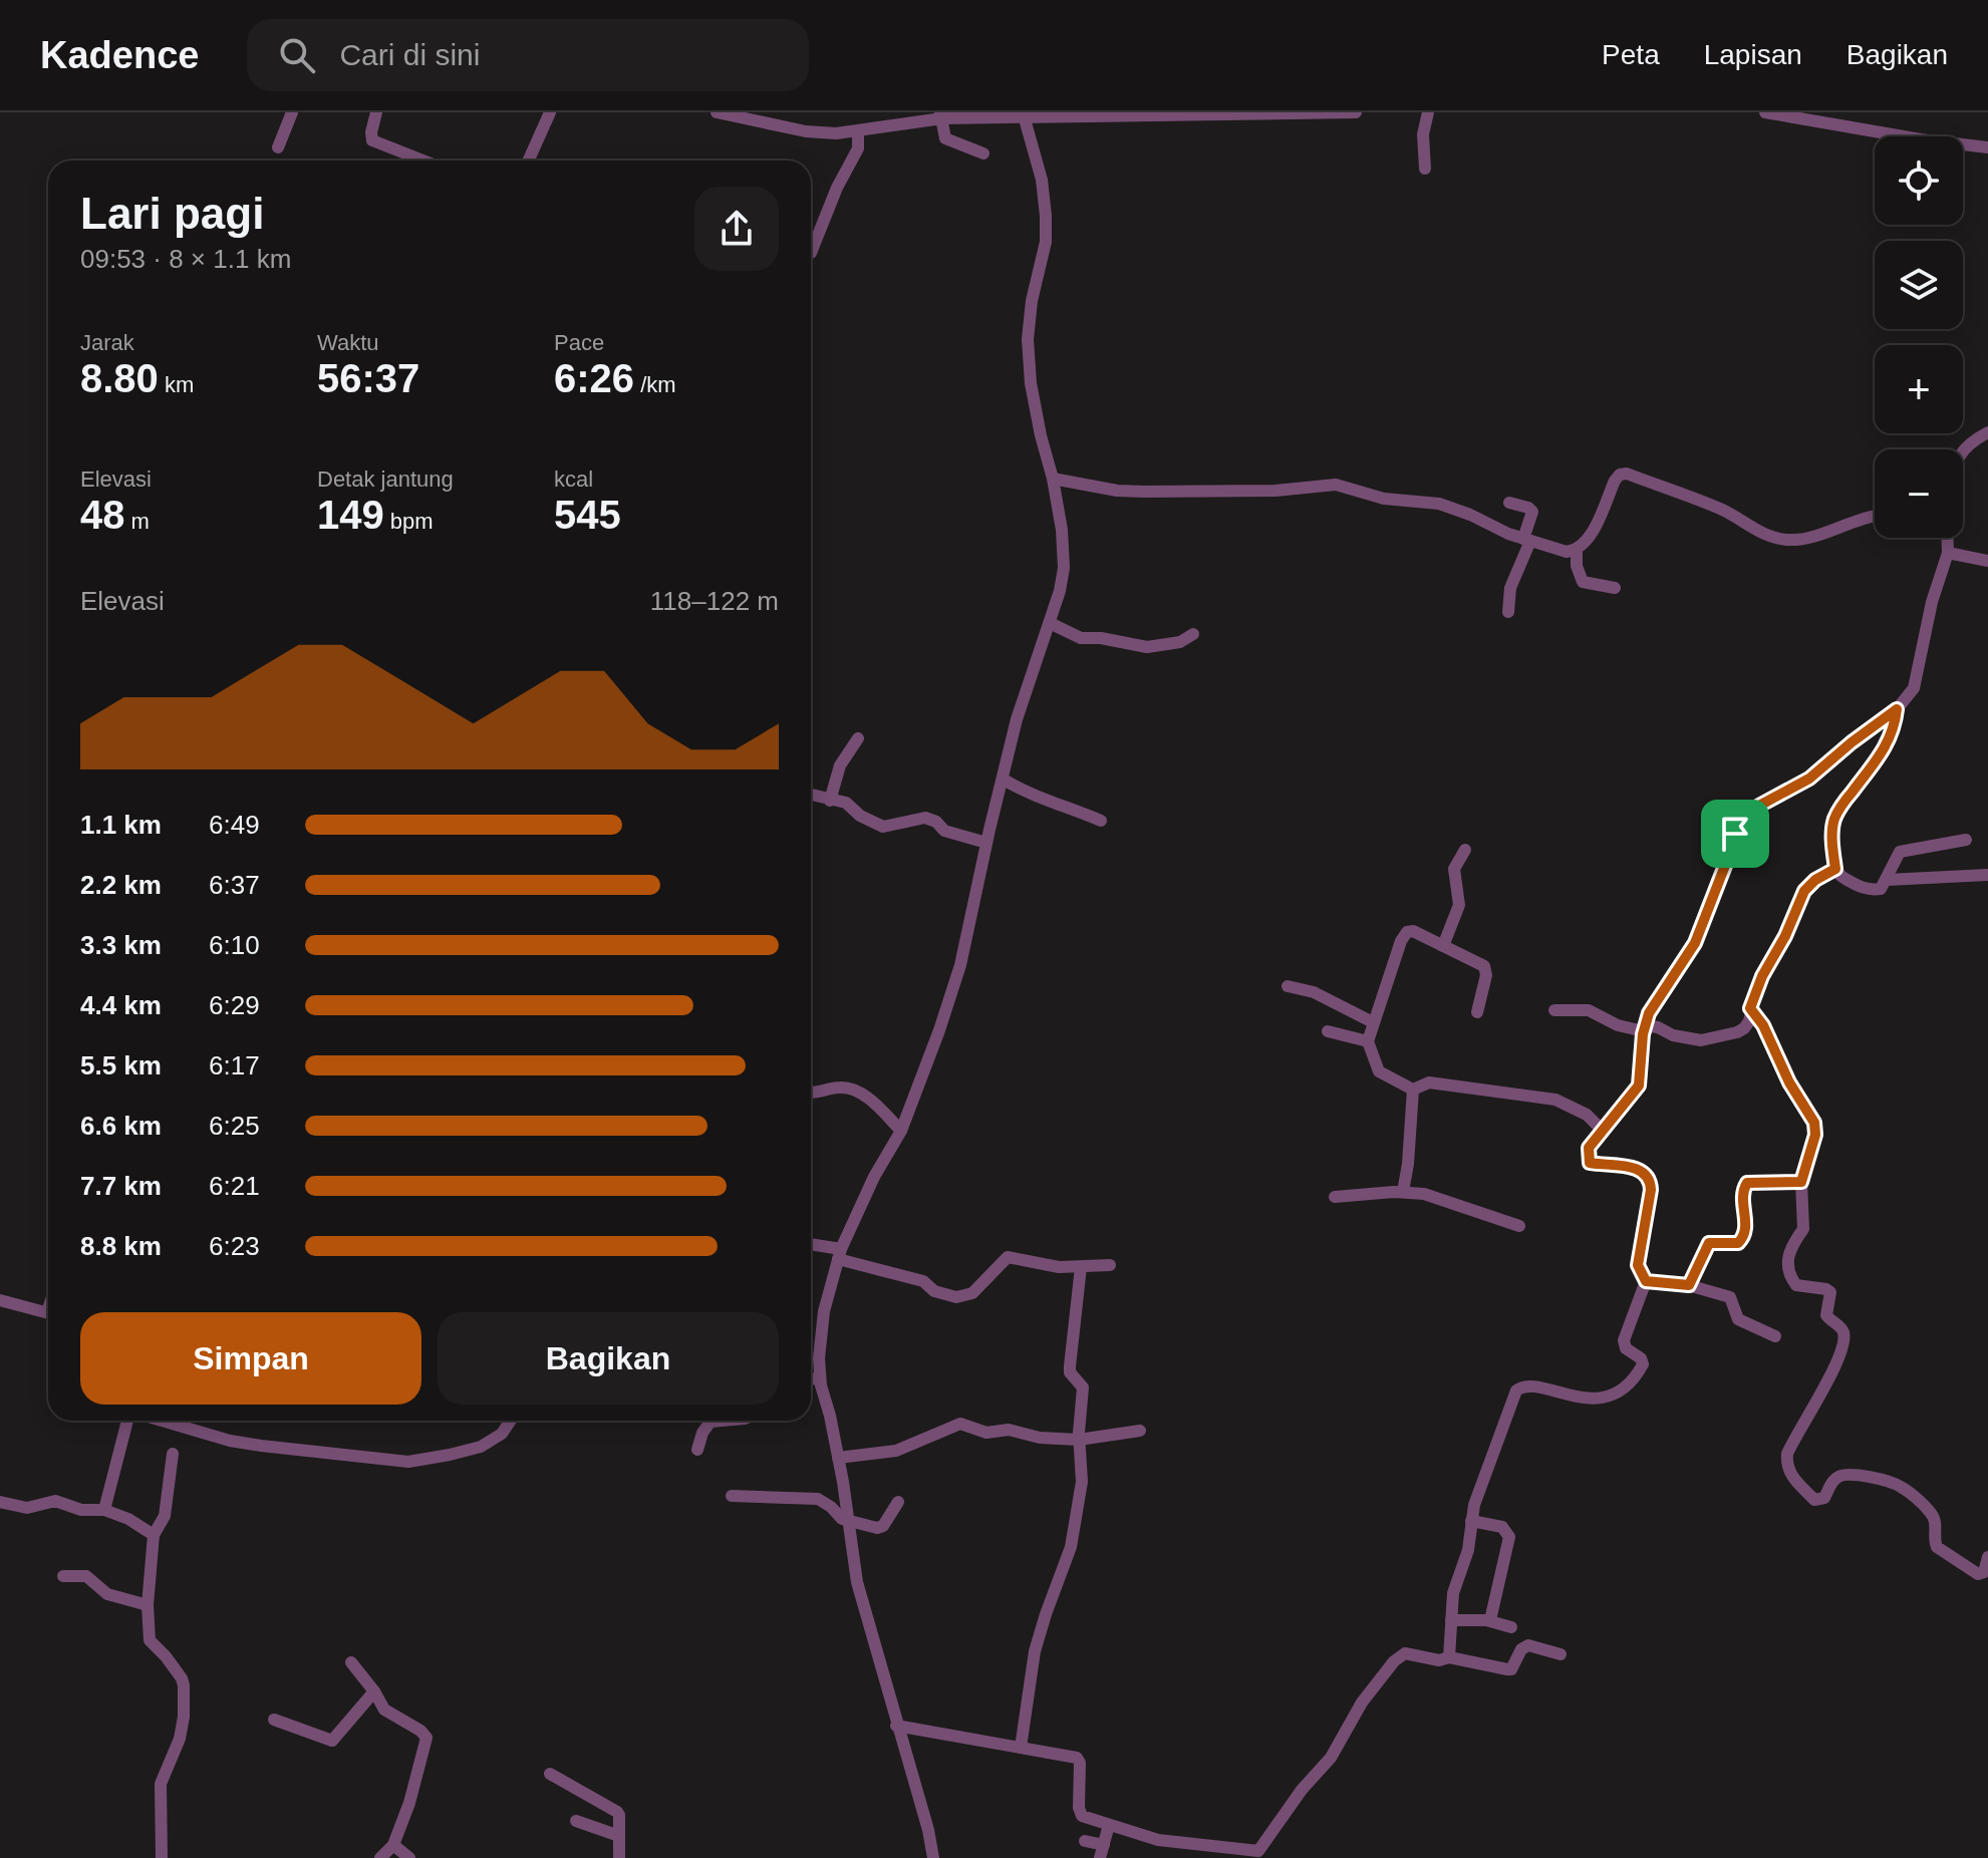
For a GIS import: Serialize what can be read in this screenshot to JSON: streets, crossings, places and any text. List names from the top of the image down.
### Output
{
  "page": {
    "header": "Kadence",
    "search": "Cari di sini",
    "nav": ["Peta", "Lapisan", "Bagikan"],
    "map_buttons": ["+", "−"],
    "heading": ["Lari pagi", "09:53 · 8 × 1.1 km"],
    "stats": [
      ["Jarak", "8.80 km"],
      ["Waktu", "56:37"],
      ["Pace", "6:26 /km"],
      ["Elevasi", "48 m"],
      ["Detak jantung", "149 bpm"],
      ["kcal", "545"]
    ],
    "chart": ["Elevasi", "118–122 m"],
    "list": [
      {
        "name": "1.1 km",
        "note": "6:49"
      },
      {
        "name": "2.2 km",
        "note": "6:37"
      },
      {
        "name": "3.3 km",
        "note": "6:10"
      },
      {
        "name": "4.4 km",
        "note": "6:29"
      },
      {
        "name": "5.5 km",
        "note": "6:17"
      },
      {
        "name": "6.6 km",
        "note": "6:25"
      },
      {
        "name": "7.7 km",
        "note": "6:21"
      },
      {
        "name": "8.8 km",
        "note": "6:23"
      }
    ],
    "buttons": ["Simpan", "Bagikan"]
  }
}
